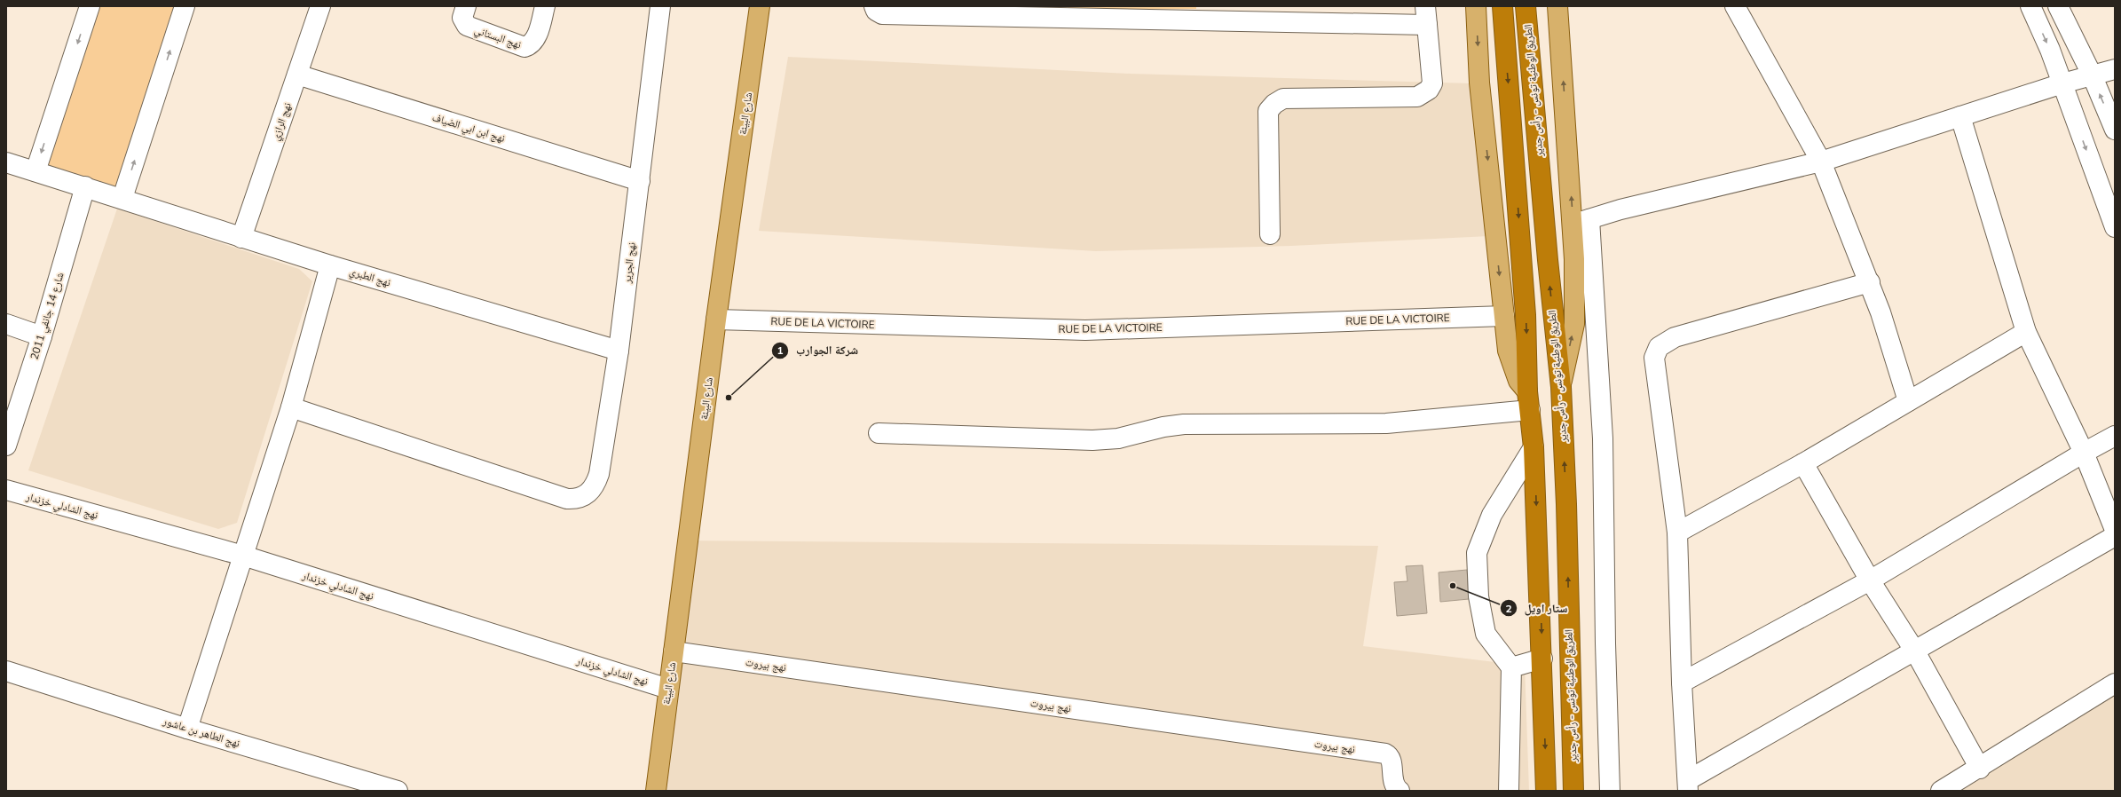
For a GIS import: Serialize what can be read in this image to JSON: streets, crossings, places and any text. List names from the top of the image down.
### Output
{
  "streets": {
    "highway": ["الطريق الوطنية تونس - رأس جدير"],
    "main road": ["شارع البيئة"],
    "street": [
      "نهج البستاني",
      "نهج الرازي",
      "نهج ابن ابي الضياف",
      "نهج الجرير",
      "نهج الطبري",
      "شارع 14 جانفي 2011",
      "RUE DE LA VICTOIRE",
      "نهج الشادلي خزندار",
      "نهج بيروت",
      "نهج الطاهر بن عاشور"
    ]
  },
  "crossings": [
    ["شارع البيئة", "RUE DE LA VICTOIRE"],
    ["شارع البيئة", "نهج الشادلي خزندار"],
    ["شارع البيئة", "نهج بيروت"],
    ["نهج الرازي", "نهج ابن ابي الضياف"],
    ["نهج الرازي", "نهج الطبري"],
    ["نهج ابن ابي الضياف", "نهج الجرير"],
    ["نهج الجرير", "نهج الطبري"]
  ],
  "places": ["شركة الجوارب", "ستار اويل"]
}
